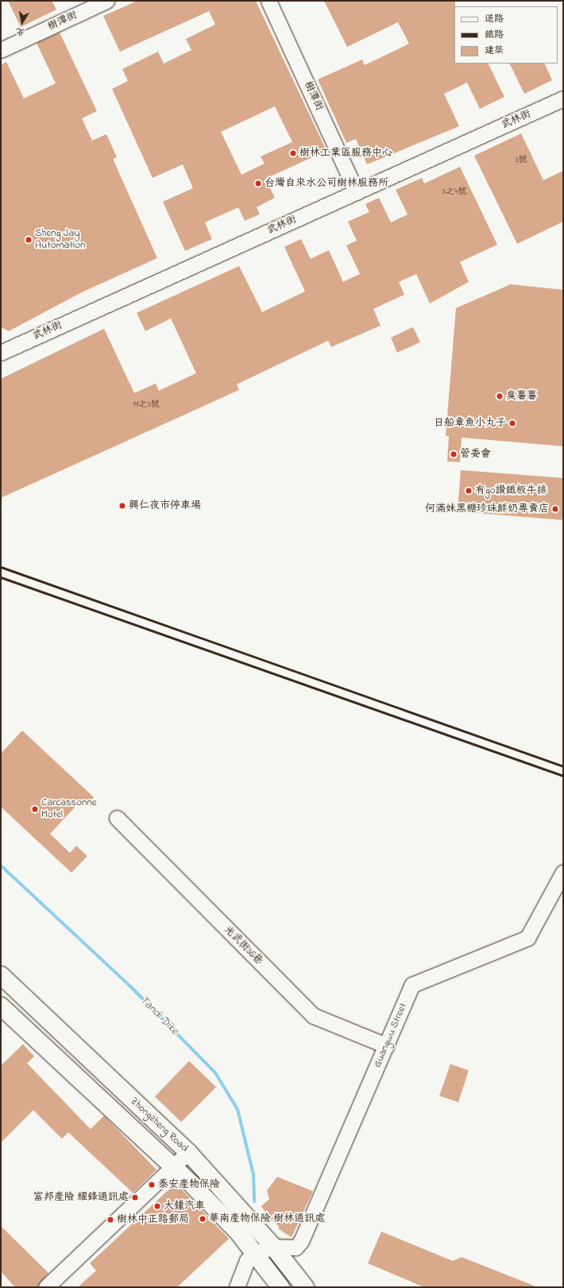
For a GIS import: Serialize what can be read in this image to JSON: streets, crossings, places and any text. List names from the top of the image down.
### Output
{
  "streets": {
    "main road": ["Zhongzheng Road"],
    "street": [
      "樹潭街",
      "武林街",
      "光武街36巷",
      "Guangwu Street"
    ]
  },
  "crossings": [
    ["樹潭街", "武林街"],
    ["光武街36巷", "Guangwu Street"],
    ["Guangwu Street", "Zhongzheng Road"]
  ],
  "water": ["Tandi Dike"],
  "places": [
    "樹林工業區服務中心",
    "台灣自來水公司樹林服務所",
    "Sheng Jay Automation",
    "臭薯薯",
    "日船章魚小丸子",
    "管委會",
    "有go讚鐵板牛排",
    "興仁夜市停車場",
    "何滿妹黑糖珍珠鮮奶專賣店",
    "Carcassonne Motel",
    "泰安産物保險",
    "富邦産險 耀鋒通訊處",
    "大鍾汽車",
    "華南産物保險 樹林通訊處",
    "樹林中正路郵局"
  ],
  "house_numbers": ["3號", "3之4號", "11之3號"],
  "legend": ["道路", "鐵路", "建築"],
  "north": "bottom"
}
